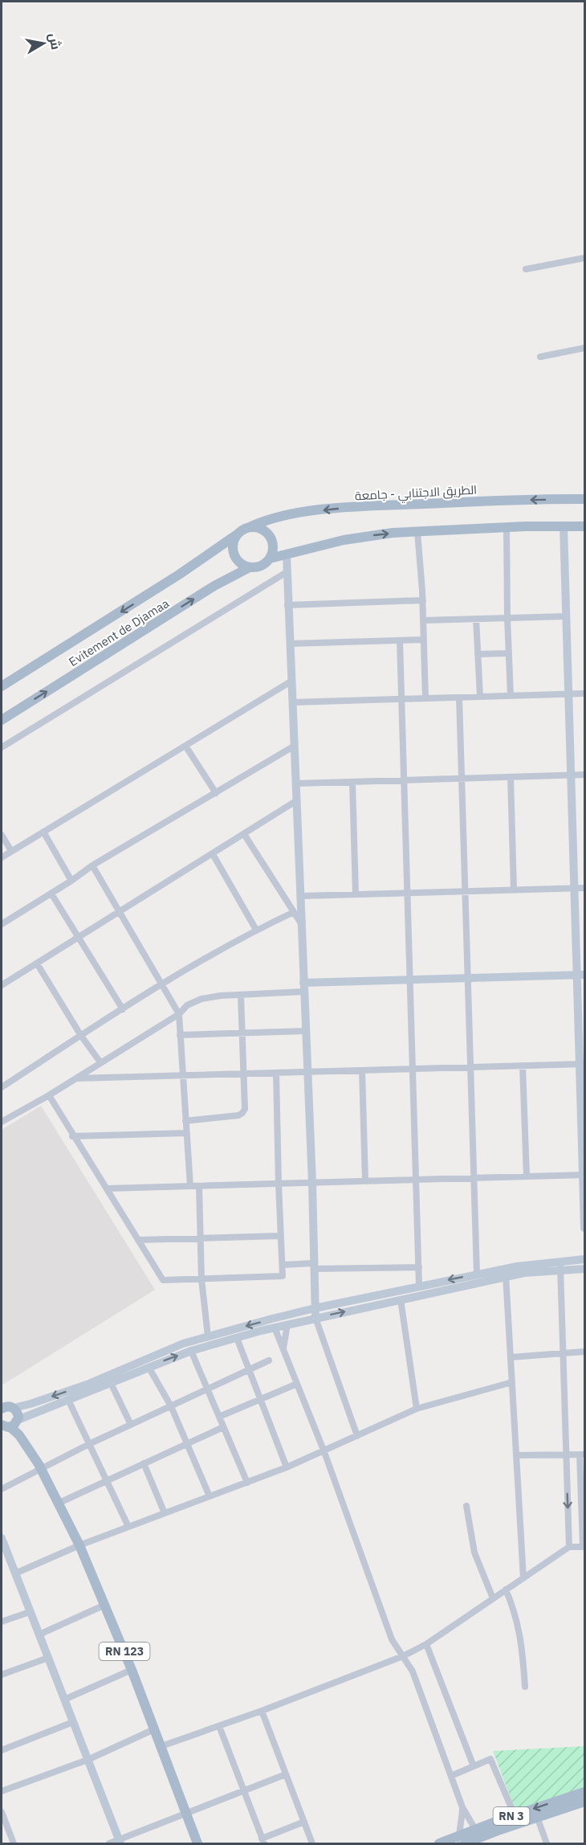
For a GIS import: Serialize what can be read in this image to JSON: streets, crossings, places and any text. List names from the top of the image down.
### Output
{
  "streets": {
    "main road": [
      "الطريق الاجتنابي - جامعة",
      "Evitement de Djamaa",
      "RN 123",
      "RN 3"
    ]
  },
  "crossings": [
    ["الطريق الاجتنابي - جامعة", "Evitement de Djamaa"]
  ],
  "north": "right"
}
